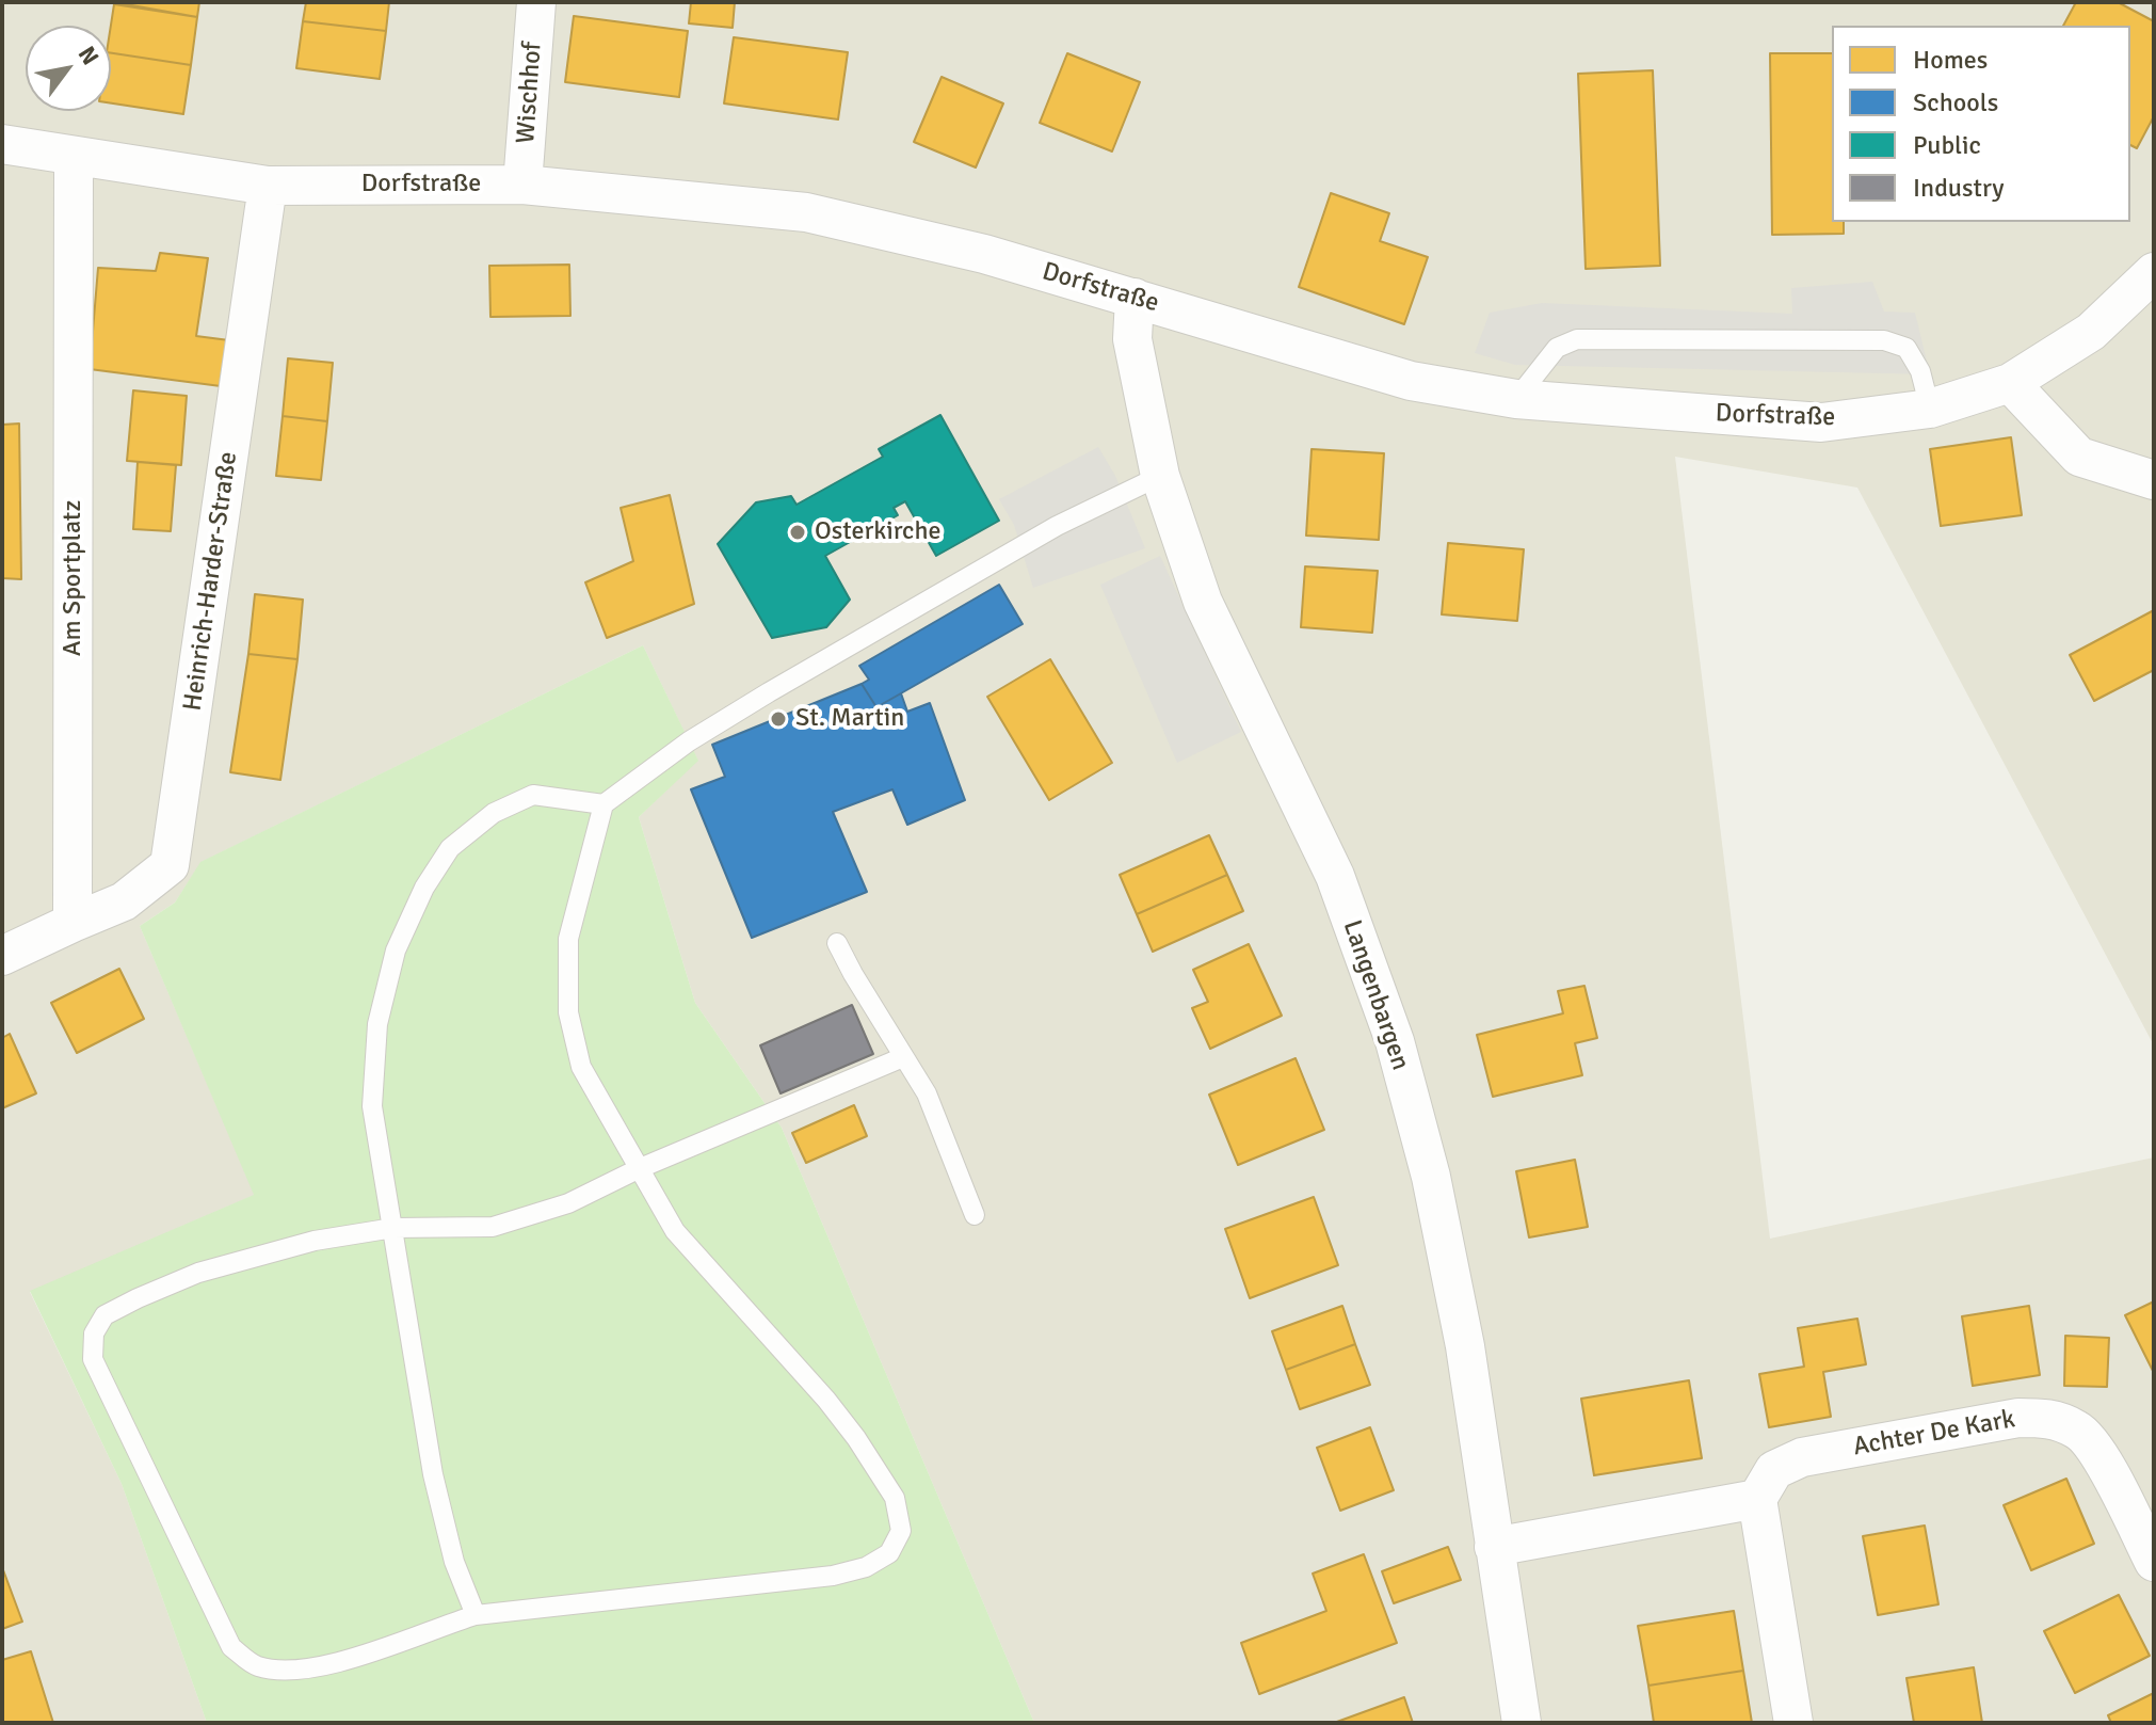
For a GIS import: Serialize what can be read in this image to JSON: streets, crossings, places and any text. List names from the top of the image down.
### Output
{
  "streets": {
    "street": [
      "Wischhof",
      "Dorfstraße",
      "Am Sportplatz",
      "Heinrich-Harder-Straße",
      "Langenbargen",
      "Achter De Kark"
    ]
  },
  "crossings": [
    ["Wischhof", "Dorfstraße"],
    ["Dorfstraße", "Am Sportplatz"],
    ["Dorfstraße", "Heinrich-Harder-Straße"],
    ["Dorfstraße", "Langenbargen"],
    ["Am Sportplatz", "Heinrich-Harder-Straße"]
  ],
  "places": ["Osterkirche", "St. Martin"],
  "legend": [
    "Homes",
    "Schools",
    "Public",
    "Industry"
  ],
  "north": "top right"
}
